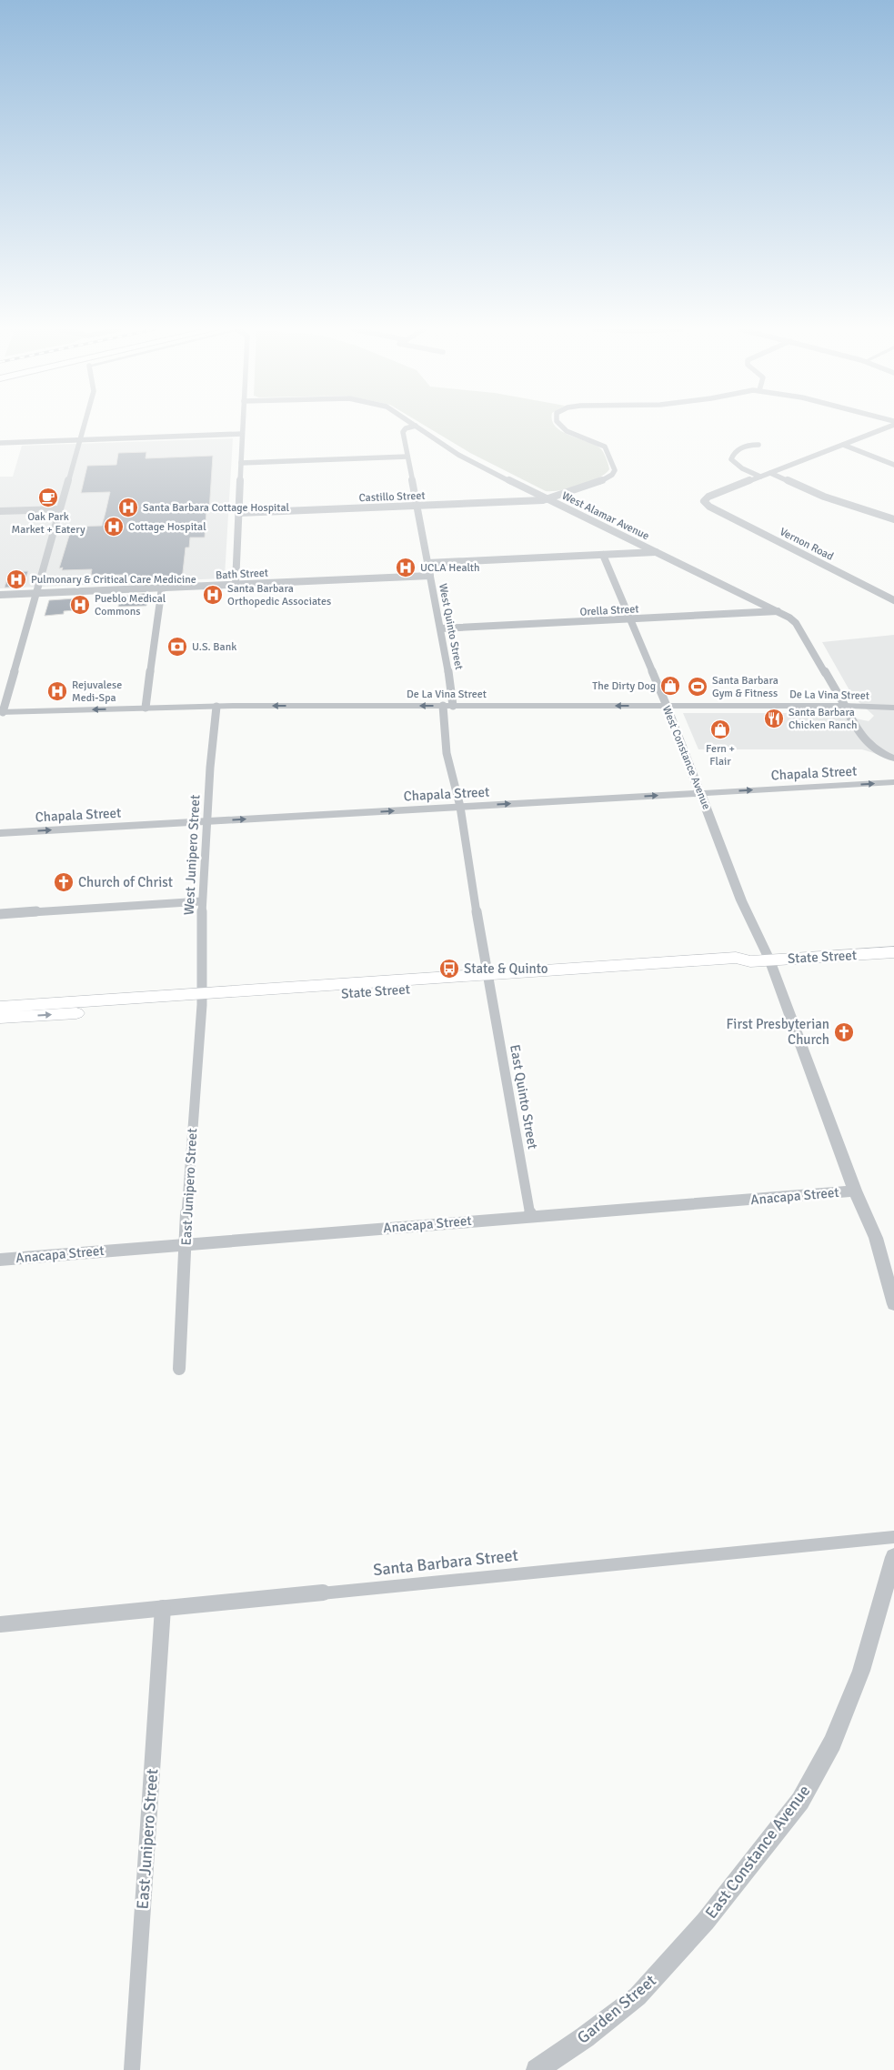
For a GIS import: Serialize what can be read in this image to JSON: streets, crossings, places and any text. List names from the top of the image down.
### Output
{
  "streets": {
    "main road": ["State Street"],
    "street": [
      "Castillo Street",
      "West Alamar Avenue",
      "Vernon Road",
      "Bath Street",
      "Orella Street",
      "West Quinto Street",
      "De La Vina Street",
      "West Constance Avenue",
      "Chapala Street",
      "West Junipero Street",
      "East Quinto Street",
      "East Junipero Street",
      "Anacapa Street",
      "Santa Barbara Street",
      "East Constance Avenue",
      "Garden Street"
    ]
  },
  "crossings": [
    ["Castillo Street", "West Alamar Avenue"],
    ["Castillo Street", "West Quinto Street"],
    ["West Alamar Avenue", "Orella Street"],
    ["West Alamar Avenue", "West Quinto Street"],
    ["West Alamar Avenue", "De La Vina Street"],
    ["Bath Street", "West Quinto Street"],
    ["Orella Street", "West Quinto Street"],
    ["Orella Street", "West Constance Avenue"],
    ["West Quinto Street", "De La Vina Street"],
    ["De La Vina Street", "West Constance Avenue"],
    ["De La Vina Street", "West Junipero Street"],
    ["West Constance Avenue", "Chapala Street"],
    ["West Constance Avenue", "State Street"],
    ["Chapala Street", "West Junipero Street"],
    ["West Junipero Street", "State Street"],
    ["West Junipero Street", "East Junipero Street"],
    ["State Street", "East Quinto Street"],
    ["State Street", "East Junipero Street"],
    ["East Quinto Street", "Anacapa Street"],
    ["East Junipero Street", "Anacapa Street"],
    ["East Junipero Street", "Santa Barbara Street"],
    ["East Constance Avenue", "Garden Street"]
  ],
  "one_way": ["De La Vina Street", "Chapala Street"],
  "places": {
    "cafe": ["Oak Park Market + Eatery"],
    "hospital": [
      "Santa Barbara Cottage Hospital",
      "Cottage Hospital",
      "UCLA Health",
      "Pulmonary & Critical Care Medicine",
      "Santa Barbara Orthopedic Associates",
      "Pueblo Medical Commons",
      "Rejuvalese Medi-Spa"
    ],
    "bank": ["U.S. Bank"],
    "shop": ["The Dirty Dog", "Fern + Flair"],
    "sports": ["Santa Barbara Gym & Fitness"],
    "restaurant": ["Santa Barbara Chicken Ranch"],
    "church": ["Church of Christ", "First Presbyterian Church"],
    "bus stop": ["State & Quinto"]
  }
}
